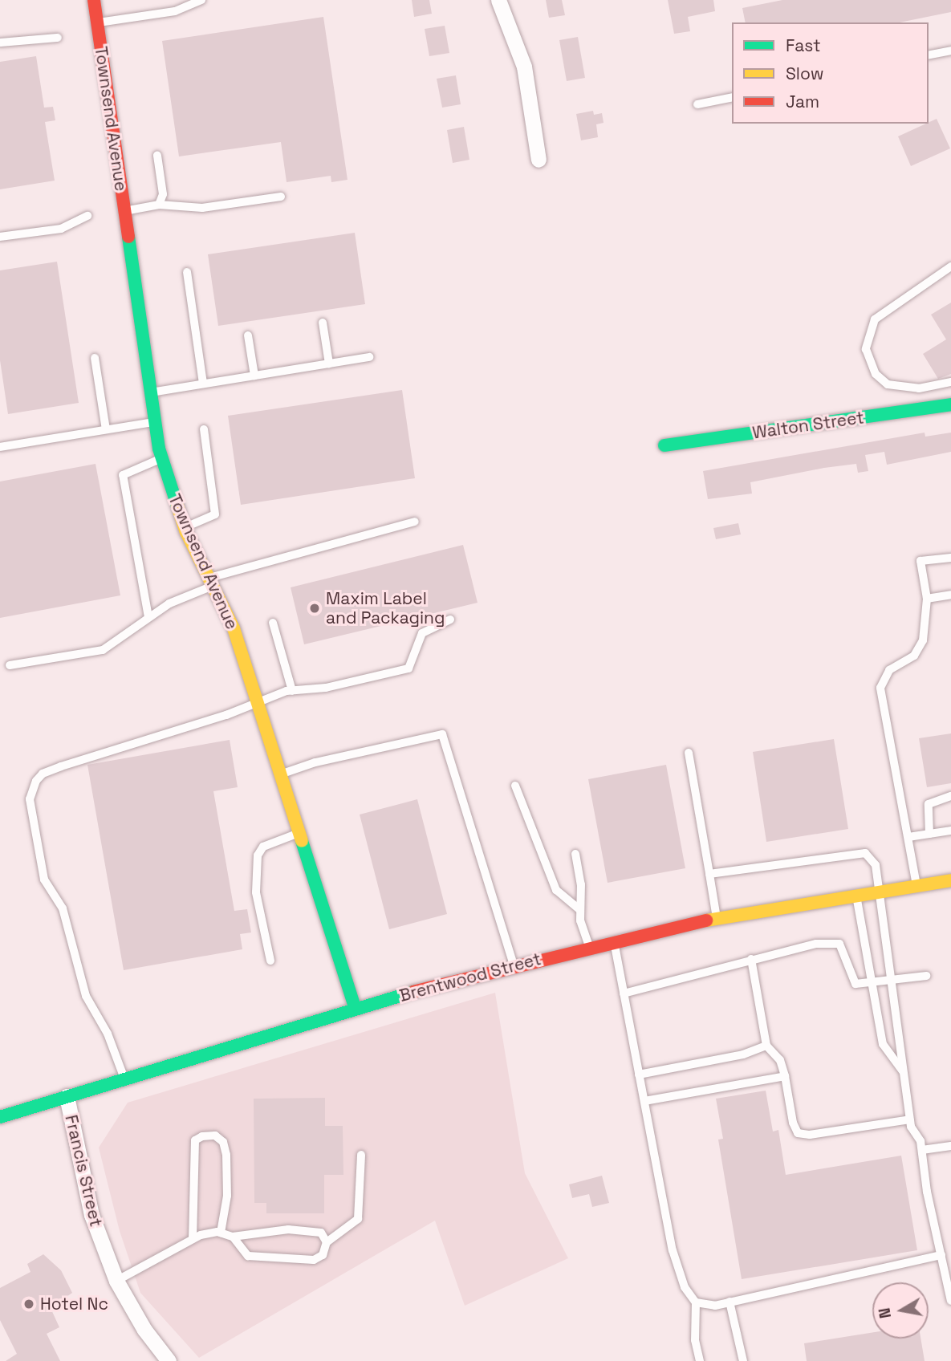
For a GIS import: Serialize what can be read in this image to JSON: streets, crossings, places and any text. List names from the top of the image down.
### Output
{
  "streets": {
    "street": [
      "Townsend Avenue",
      "Walton Street",
      "Brentwood Street",
      "Francis Street"
    ]
  },
  "crossings": [
    ["Townsend Avenue", "Brentwood Street"],
    ["Brentwood Street", "Francis Street"]
  ],
  "places": ["Maxim Label and Packaging", "Hotel Nc"],
  "legend": ["Fast", "Slow", "Jam"],
  "north": "left"
}
